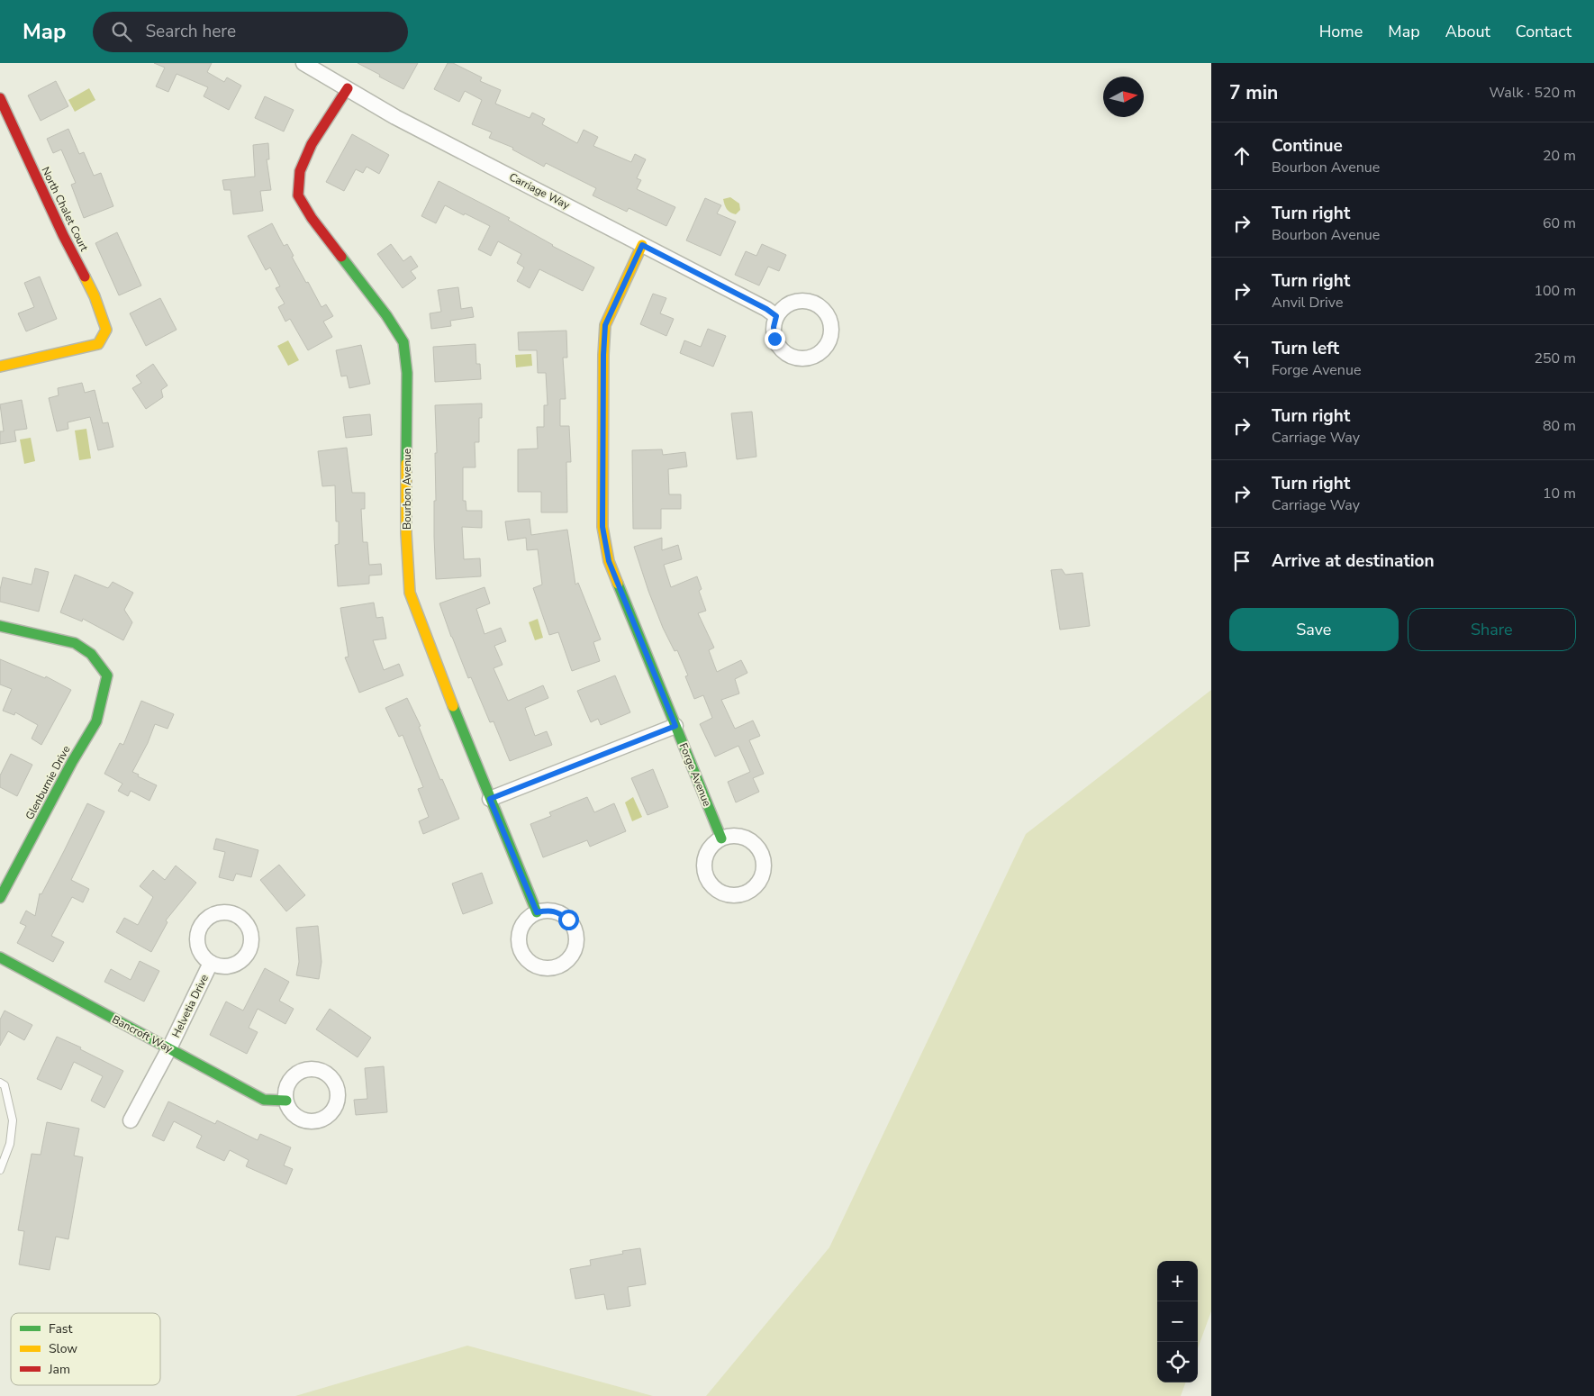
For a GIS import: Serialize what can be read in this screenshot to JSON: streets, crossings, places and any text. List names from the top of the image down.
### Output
{
  "streets": {
    "street": [
      "Carriage Way",
      "North Chalet Court",
      "Bourbon Avenue",
      "Forge Avenue",
      "Glenburnie Drive",
      "Helvetia Drive",
      "Bancroft Way"
    ]
  },
  "crossings": [
    ["Carriage Way", "Bourbon Avenue"],
    ["Carriage Way", "Forge Avenue"],
    ["Helvetia Drive", "Bancroft Way"]
  ],
  "legend": ["Fast", "Slow", "Jam"],
  "north": "right",
  "page": {
    "header": "Map",
    "search": "Search here",
    "nav": [
      "Home",
      "Map",
      "About",
      "Contact"
    ],
    "heading": ["7 min", "Walk · 520 m"],
    "list": [
      ["Continue", "Bourbon Avenue", "20 m"],
      ["Turn right", "Bourbon Avenue", "60 m"],
      ["Turn right", "Anvil Drive", "100 m"],
      ["Turn left", "Forge Avenue", "250 m"],
      ["Turn right", "Carriage Way", "80 m"],
      ["Turn right", "Carriage Way", "10 m"],
      "Arrive at destination"
    ],
    "buttons": ["Save", "Share"],
    "map_buttons": ["+", "−"]
  }
}
